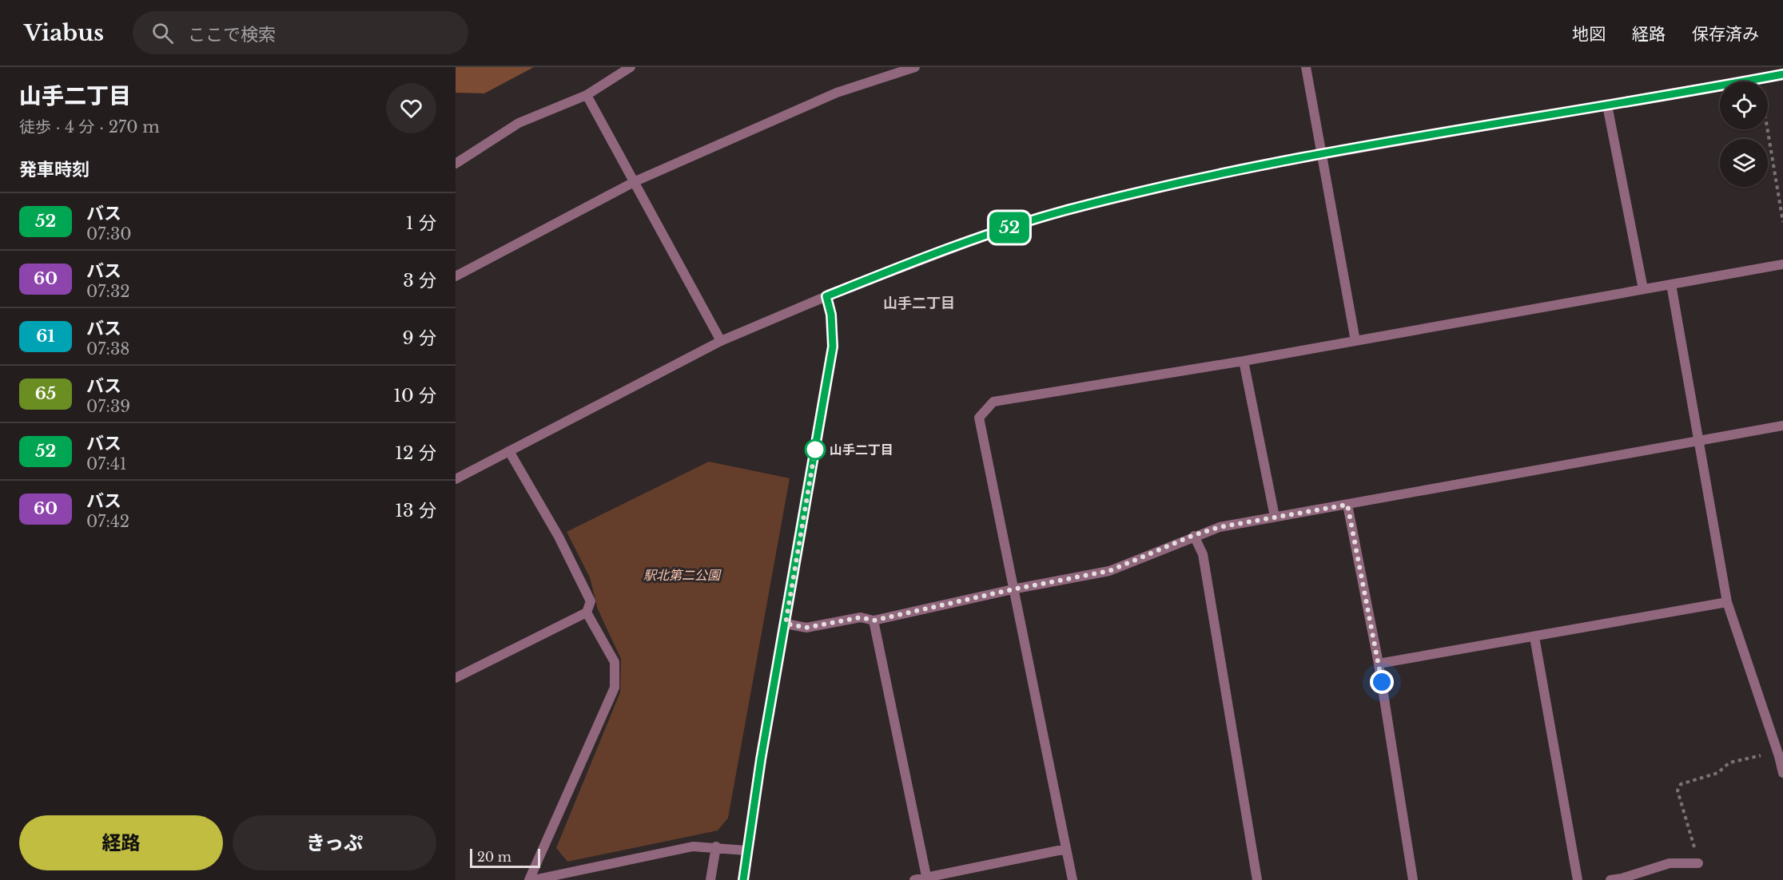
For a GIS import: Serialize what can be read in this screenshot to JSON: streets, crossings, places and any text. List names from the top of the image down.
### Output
{
  "districts": ["山手二丁目"],
  "parks": ["駅北第二公園"],
  "places": ["山手二丁目"],
  "lines": ["bus line 52"],
  "scale_bar": "20 m",
  "page": {
    "header": "Viabus",
    "search": "ここで検索",
    "nav": ["地図", "経路", "保存済み"],
    "heading": [
      ["山手二丁目", "徒歩 · 4 分 · 270 m"],
      "発車時刻"
    ],
    "on_map": "52",
    "list": [
      {
        "mark": "52",
        "name": "バス",
        "note": "07:30",
        "value": "1 分"
      },
      {
        "mark": "60",
        "name": "バス",
        "note": "07:32",
        "value": "3 分"
      },
      {
        "mark": "61",
        "name": "バス",
        "note": "07:38",
        "value": "9 分"
      },
      {
        "mark": "65",
        "name": "バス",
        "note": "07:39",
        "value": "10 分"
      },
      {
        "mark": "52",
        "name": "バス",
        "note": "07:41",
        "value": "12 分"
      },
      {
        "mark": "60",
        "name": "バス",
        "note": "07:42",
        "value": "13 分"
      }
    ],
    "buttons": ["経路", "きっぷ"],
    "scale": "20 m"
  }
}
